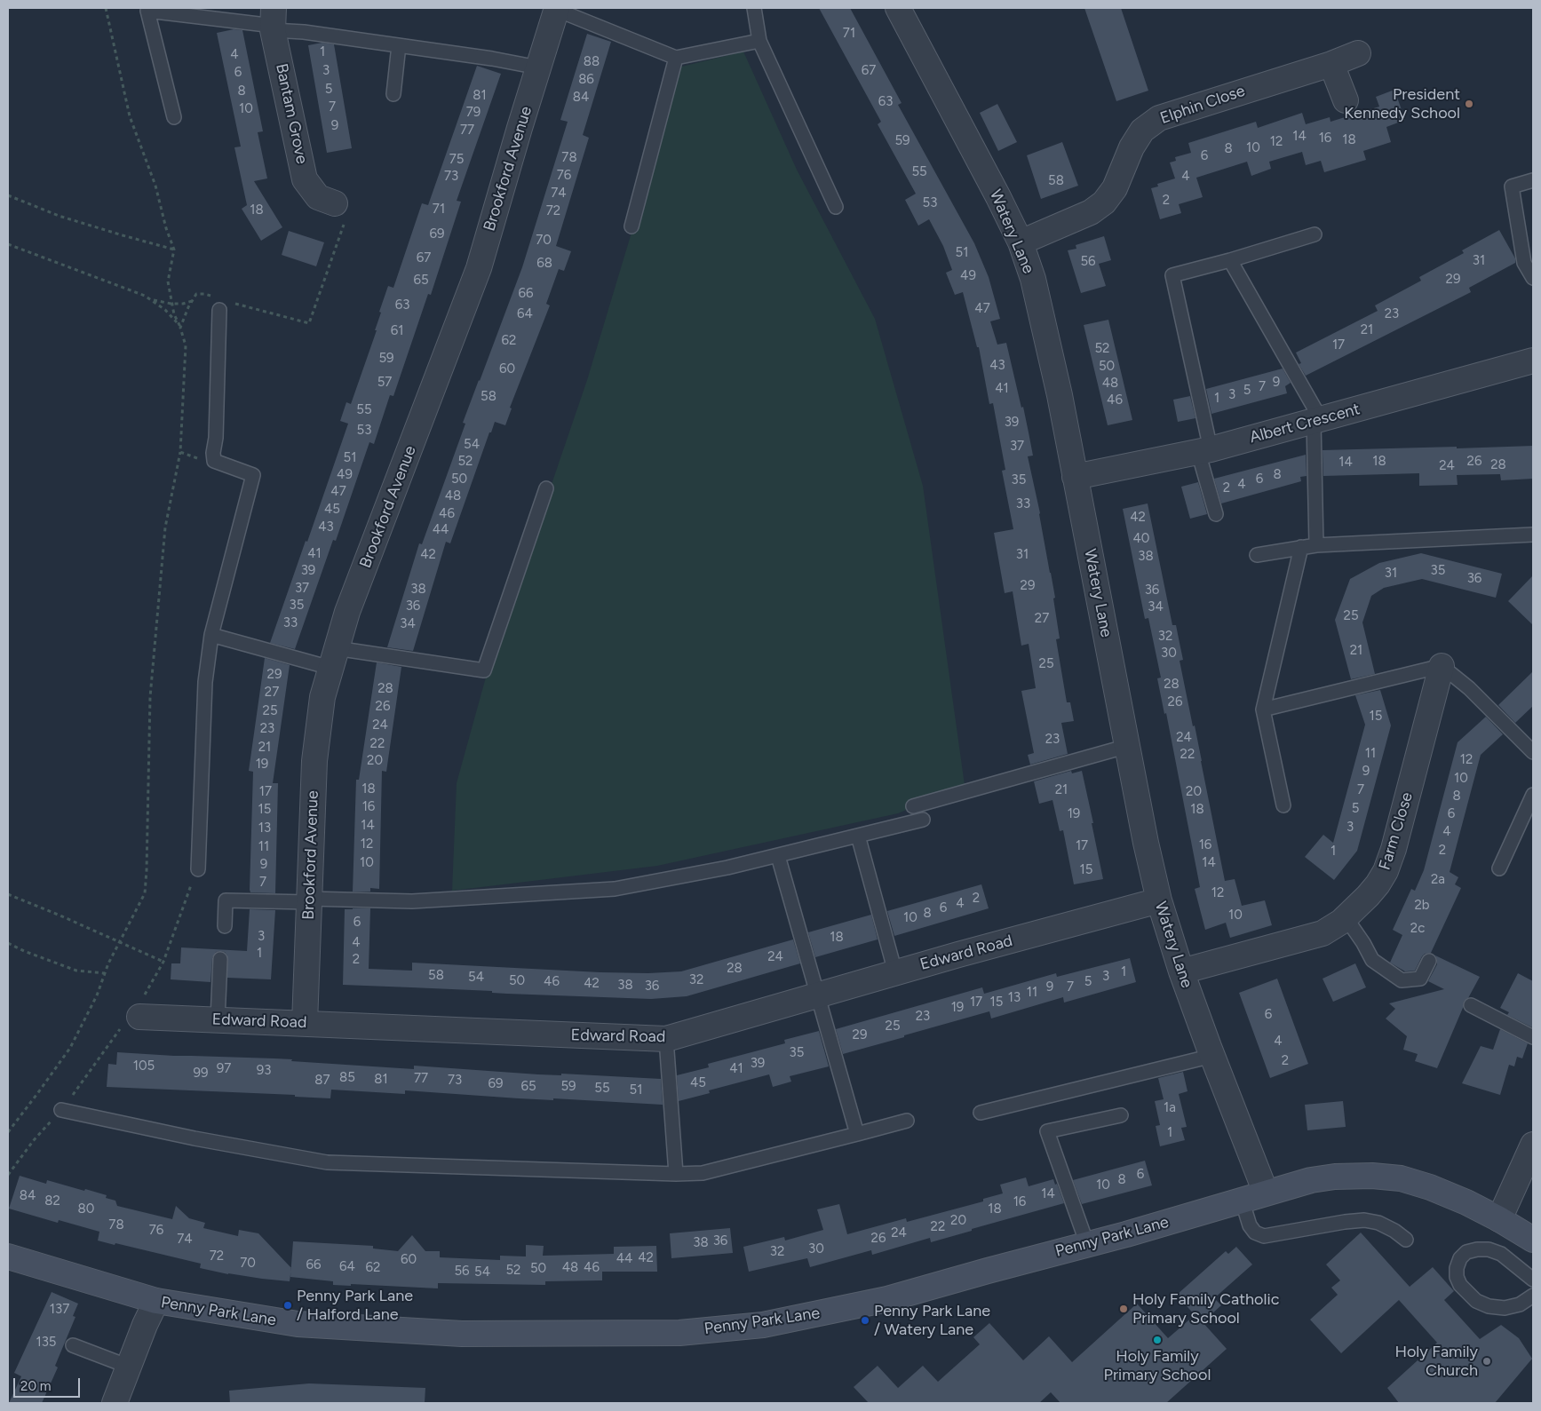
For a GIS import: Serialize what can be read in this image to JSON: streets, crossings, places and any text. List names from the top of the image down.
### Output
{
  "streets": {
    "street": [
      "Elphin Close",
      "Bantam Grove",
      "Brookford Avenue",
      "Watery Lane",
      "Albert Crescent",
      "Farm Close",
      "Edward Road",
      "Penny Park Lane"
    ]
  },
  "crossings": [
    ["Elphin Close", "Watery Lane"],
    ["Brookford Avenue", "Edward Road"],
    ["Watery Lane", "Albert Crescent"],
    ["Watery Lane", "Farm Close"],
    ["Watery Lane", "Edward Road"],
    ["Watery Lane", "Penny Park Lane"]
  ],
  "places": [
    "President Kennedy School",
    "Penny Park Lane / Halford Lane",
    "Holy Family Catholic Primary School",
    "Penny Park Lane / Watery Lane",
    "Holy Family Primary School",
    "Holy Family Church"
  ],
  "house_numbers": [
    "71",
    "1",
    "4",
    "88",
    "3",
    "67",
    "6",
    "86",
    "5",
    "8",
    "81",
    "84",
    "63",
    "7",
    "10",
    "79",
    "9",
    "77",
    "14",
    "16",
    "18",
    "59",
    "12",
    "10",
    "8",
    "6",
    "78",
    "75",
    "55",
    "76",
    "73",
    "4",
    "58",
    "74",
    "2",
    "53",
    "71",
    "18",
    "72",
    "69",
    "70",
    "51",
    "67",
    "31",
    "56",
    "68",
    "49",
    "29",
    "65",
    "66",
    "63",
    "47",
    "64",
    "23",
    "21",
    "61",
    "62",
    "17",
    "52",
    "59",
    "43",
    "50",
    "60",
    "57",
    "9",
    "48",
    "7",
    "41",
    "5",
    "3",
    "58",
    "1",
    "46",
    "55",
    "39",
    "53",
    "54",
    "37",
    "51",
    "52",
    "18",
    "26",
    "14",
    "28",
    "24",
    "49",
    "8",
    "50",
    "6",
    "35",
    "4",
    "2",
    "47",
    "48",
    "33",
    "45",
    "46",
    "42",
    "43",
    "44",
    "40",
    "41",
    "42",
    "31",
    "38",
    "39",
    "35",
    "31",
    "36",
    "29",
    "37",
    "38",
    "36",
    "35",
    "36",
    "34",
    "25",
    "27",
    "33",
    "34",
    "32",
    "21",
    "30",
    "25",
    "29",
    "28",
    "28",
    "27",
    "26",
    "26",
    "25",
    "15",
    "24",
    "23",
    "24",
    "23",
    "22",
    "21",
    "11",
    "22",
    "12",
    "20",
    "19",
    "9",
    "10",
    "18",
    "21",
    "7",
    "17",
    "20",
    "8",
    "16",
    "5",
    "15",
    "18",
    "19",
    "6",
    "14",
    "3",
    "13",
    "4",
    "12",
    "16",
    "17",
    "11",
    "2",
    "1",
    "10",
    "14",
    "9",
    "15",
    "2a",
    "7",
    "12",
    "2",
    "4",
    "2b",
    "6",
    "8",
    "10",
    "10",
    "6",
    "2c",
    "3",
    "18",
    "4",
    "1",
    "24",
    "2",
    "28",
    "1",
    "58",
    "3",
    "54",
    "32",
    "50",
    "46",
    "5",
    "42",
    "38",
    "36",
    "9",
    "7",
    "11",
    "13",
    "17",
    "15",
    "19",
    "6",
    "23",
    "25",
    "29",
    "4",
    "35",
    "2",
    "39",
    "105",
    "97",
    "41",
    "93",
    "99",
    "85",
    "77",
    "81",
    "87",
    "73",
    "45",
    "69",
    "65",
    "59",
    "55",
    "51",
    "1a",
    "1",
    "6",
    "8",
    "10",
    "14",
    "84",
    "82",
    "16",
    "80",
    "18",
    "20",
    "78",
    "22",
    "76",
    "24",
    "26",
    "74",
    "36",
    "38",
    "30",
    "32",
    "72",
    "42",
    "44",
    "60",
    "70",
    "66",
    "64",
    "62",
    "48",
    "46",
    "50",
    "52",
    "56",
    "54",
    "137",
    "135"
  ],
  "scale_bar": "20 m"
}
